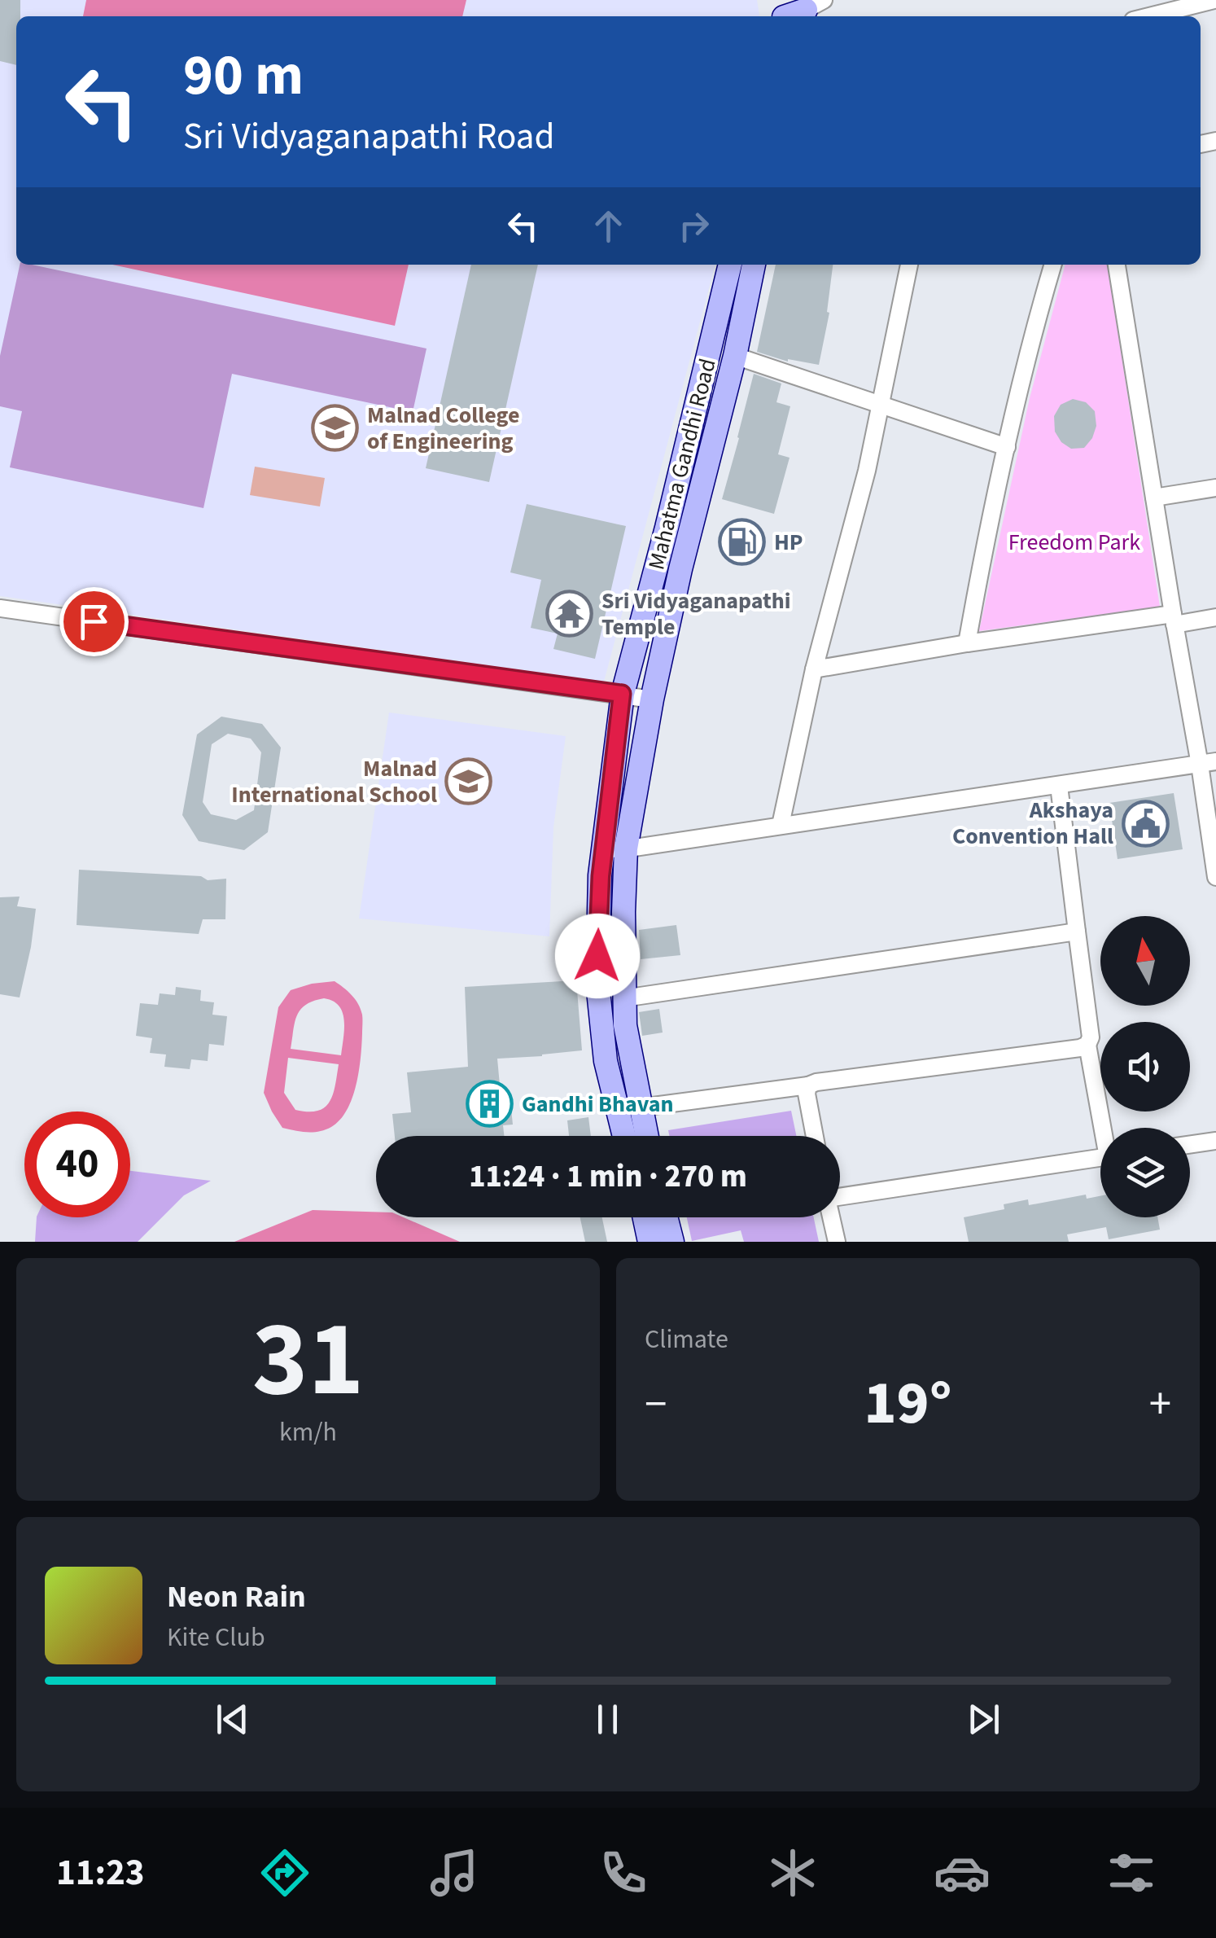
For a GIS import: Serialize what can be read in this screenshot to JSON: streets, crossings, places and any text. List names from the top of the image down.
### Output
{
  "streets": {
    "street": ["Mahatma Gandhi Road"]
  },
  "parks": ["Freedom Park"],
  "places": {
    "school or university": ["Malnad College of Engineering", "Malnad International School"],
    "fuel station": ["HP"],
    "temple": ["Sri Vidyaganapathi Temple"],
    "public building": ["Akshaya Convention Hall"],
    "building": ["Gandhi Bhavan"]
  },
  "north": "top",
  "page": {
    "turn": ["90 m", "Sri Vidyaganapathi Road"],
    "limit": "40",
    "trip": "11:24 · 1 min · 270 m",
    "tile": [
      ["31", "km/h"],
      "Climate"
    ],
    "heat": ["−", "19°", "+"],
    "song": ["Neon Rain", "Kite Club"],
    "tabs": "11:23"
  }
}
